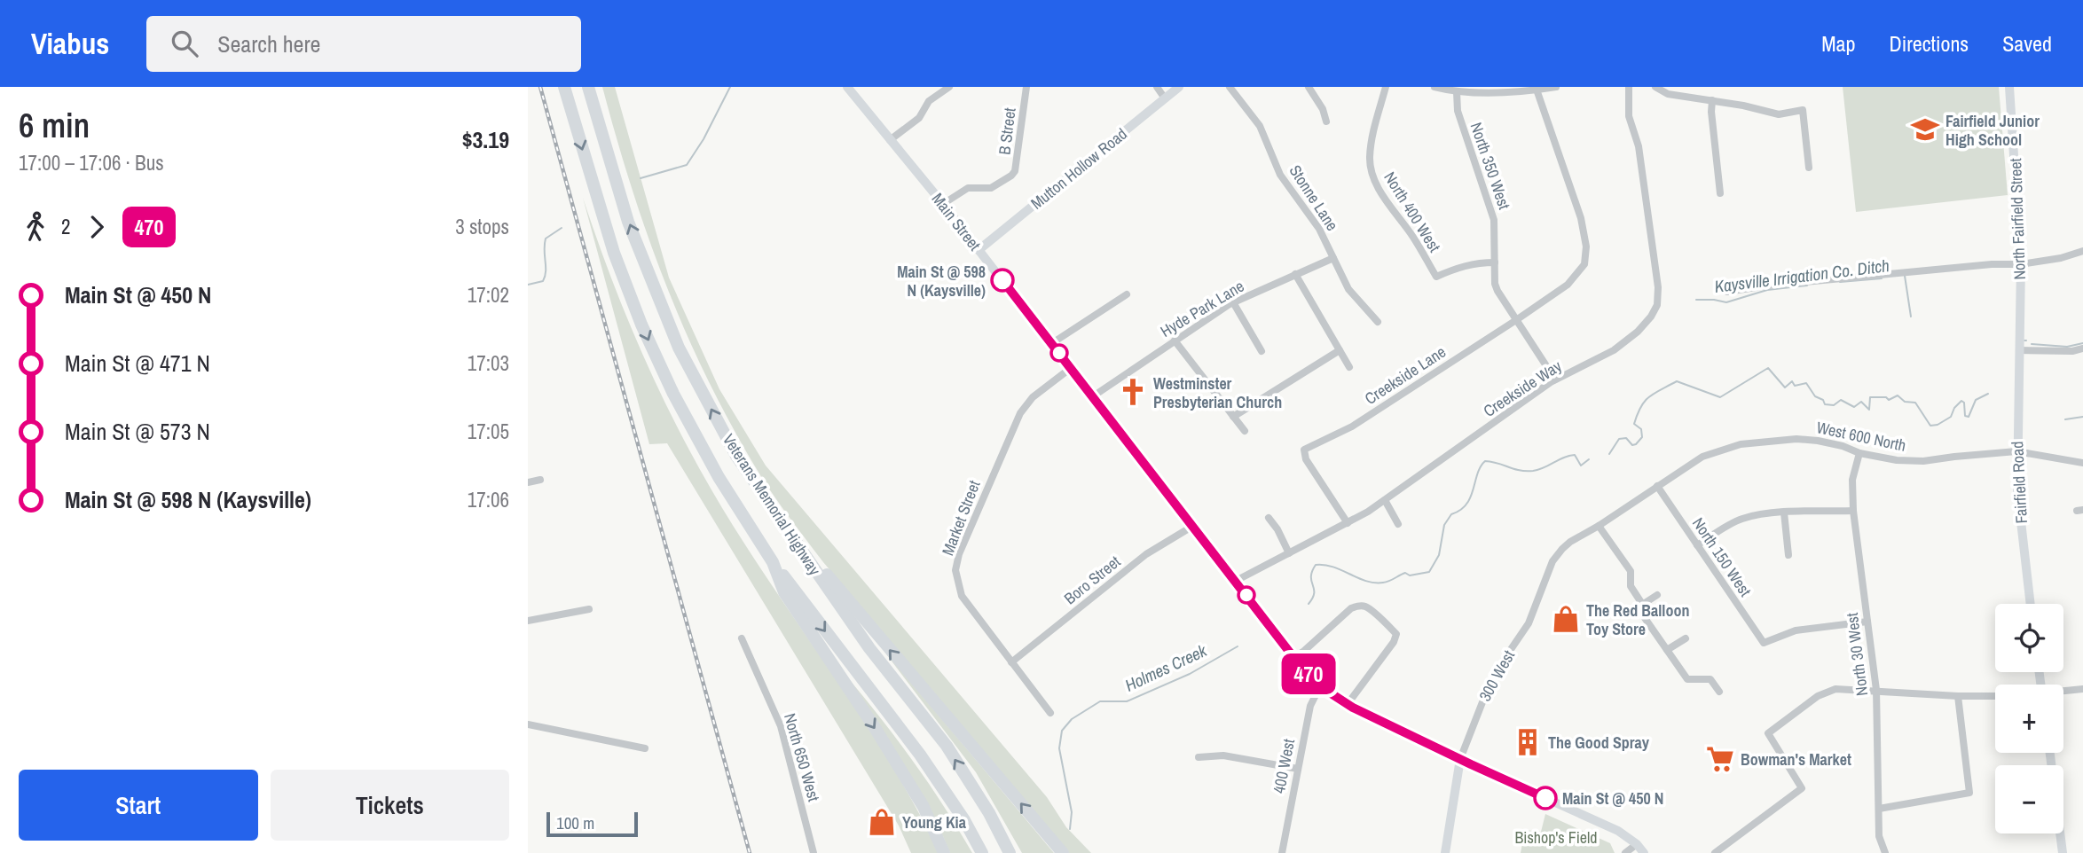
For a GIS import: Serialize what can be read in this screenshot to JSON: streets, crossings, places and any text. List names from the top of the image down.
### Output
{
  "streets": {
    "highway": ["Veterans Memorial Highway"],
    "main road": [
      "Mutton Hollow Road",
      "North Fairfield Street",
      "Main Street",
      "Fairfield Road",
      "300 West"
    ],
    "street": [
      "B Street",
      "North 350 West",
      "Stonne Lane",
      "North 400 West",
      "Hyde Park Lane",
      "Creekside Lane",
      "Creekside Way",
      "West 600 North",
      "Market Street",
      "North 150 West",
      "Boro Street",
      "North 30 West",
      "North 650 West",
      "400 West"
    ]
  },
  "crossings": [
    ["B Street", "Main Street"],
    ["North 350 West", "North 400 West"],
    ["North 350 West", "Creekside Lane"],
    ["North 350 West", "Creekside Way"],
    ["Mutton Hollow Road", "Main Street"],
    ["Stonne Lane", "Hyde Park Lane"],
    ["North Fairfield Street", "Fairfield Road"],
    ["Main Street", "Hyde Park Lane"],
    ["Main Street", "Creekside Way"],
    ["Main Street", "Market Street"],
    ["Main Street", "Boro Street"],
    ["Main Street", "300 West"],
    ["Main Street", "400 West"],
    ["Creekside Lane", "Creekside Way"],
    ["West 600 North", "Fairfield Road"],
    ["West 600 North", "North 150 West"],
    ["West 600 North", "North 30 West"],
    ["West 600 North", "300 West"],
    ["Market Street", "Boro Street"],
    ["North 150 West", "North 30 West"]
  ],
  "water": ["Kaysville Irrigation Co. Ditch", "Holmes Creek"],
  "parks": ["Bishop's Field"],
  "places": {
    "school or university": ["Fairfield Junior High School"],
    "other": ["Main St @ 598 N (Kaysville)", "Main St @ 450 N"],
    "church": ["Westminster Presbyterian Church"],
    "shop": ["The Red Balloon Toy Store", "Young Kia"],
    "building": ["The Good Spray"],
    "supermarket": ["Bowman's Market"]
  },
  "lines": ["bus line 470"],
  "scale_bar": "100 m",
  "page": {
    "header": "Viabus",
    "search": "Search here",
    "nav": ["Map", "Directions", "Saved"],
    "heading": ["6 min", "17:00 – 17:06 · Bus", "$3.19"],
    "on_map": "470",
    "legs": ["2", "470", "3 stops"],
    "list": [
      {
        "name": "Main St @ 450 N",
        "value": "17:02"
      },
      {
        "name": "Main St @ 471 N",
        "value": "17:03"
      },
      {
        "name": "Main St @ 573 N",
        "value": "17:05"
      },
      {
        "name": "Main St @ 598 N (Kaysville)",
        "value": "17:06"
      }
    ],
    "map_buttons": ["+", "−"],
    "buttons": ["Start", "Tickets"],
    "scale": "100 m"
  }
}
